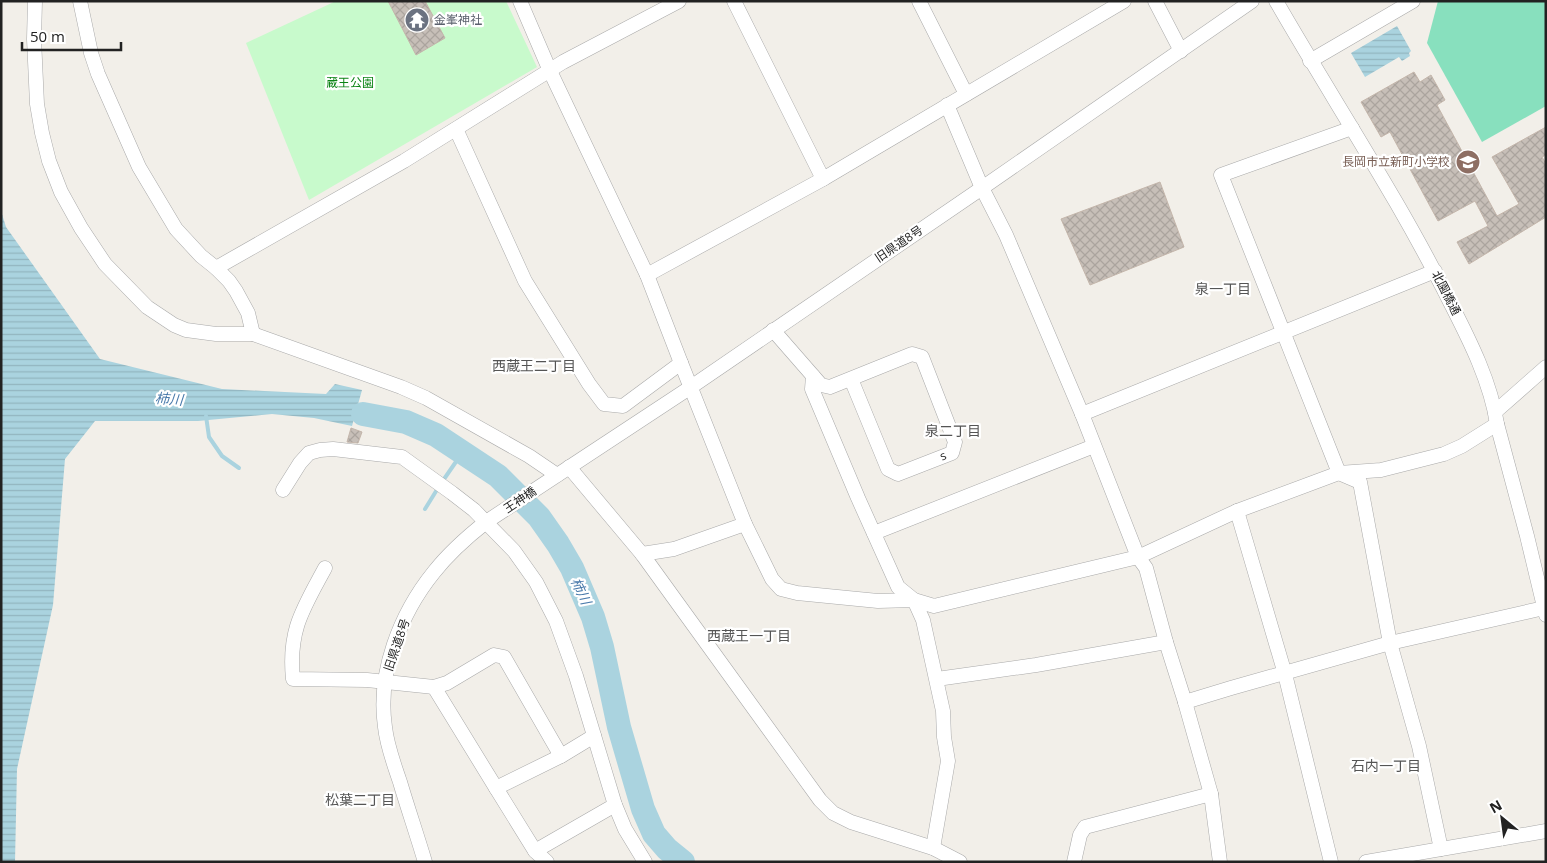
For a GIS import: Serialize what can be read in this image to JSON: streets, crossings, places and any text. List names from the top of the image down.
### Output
{
  "streets": {
    "street": [
      "旧県道8号",
      "北園橋通",
      "s",
      "王神橋"
    ]
  },
  "crossings": [
    ["旧県道8号", "s"],
    ["旧県道8号", "王神橋"]
  ],
  "districts": [
    "泉一丁目",
    "西蔵王二丁目",
    "泉二丁目",
    "西蔵王一丁目",
    "石内一丁目",
    "松葉二丁目"
  ],
  "water": ["柿川"],
  "parks": ["蔵王公園"],
  "places": {
    "temple": ["金峯神社"],
    "school or university": ["長岡市立新町小学校"]
  },
  "scale_bar": "50 m",
  "north": "top left"
}
